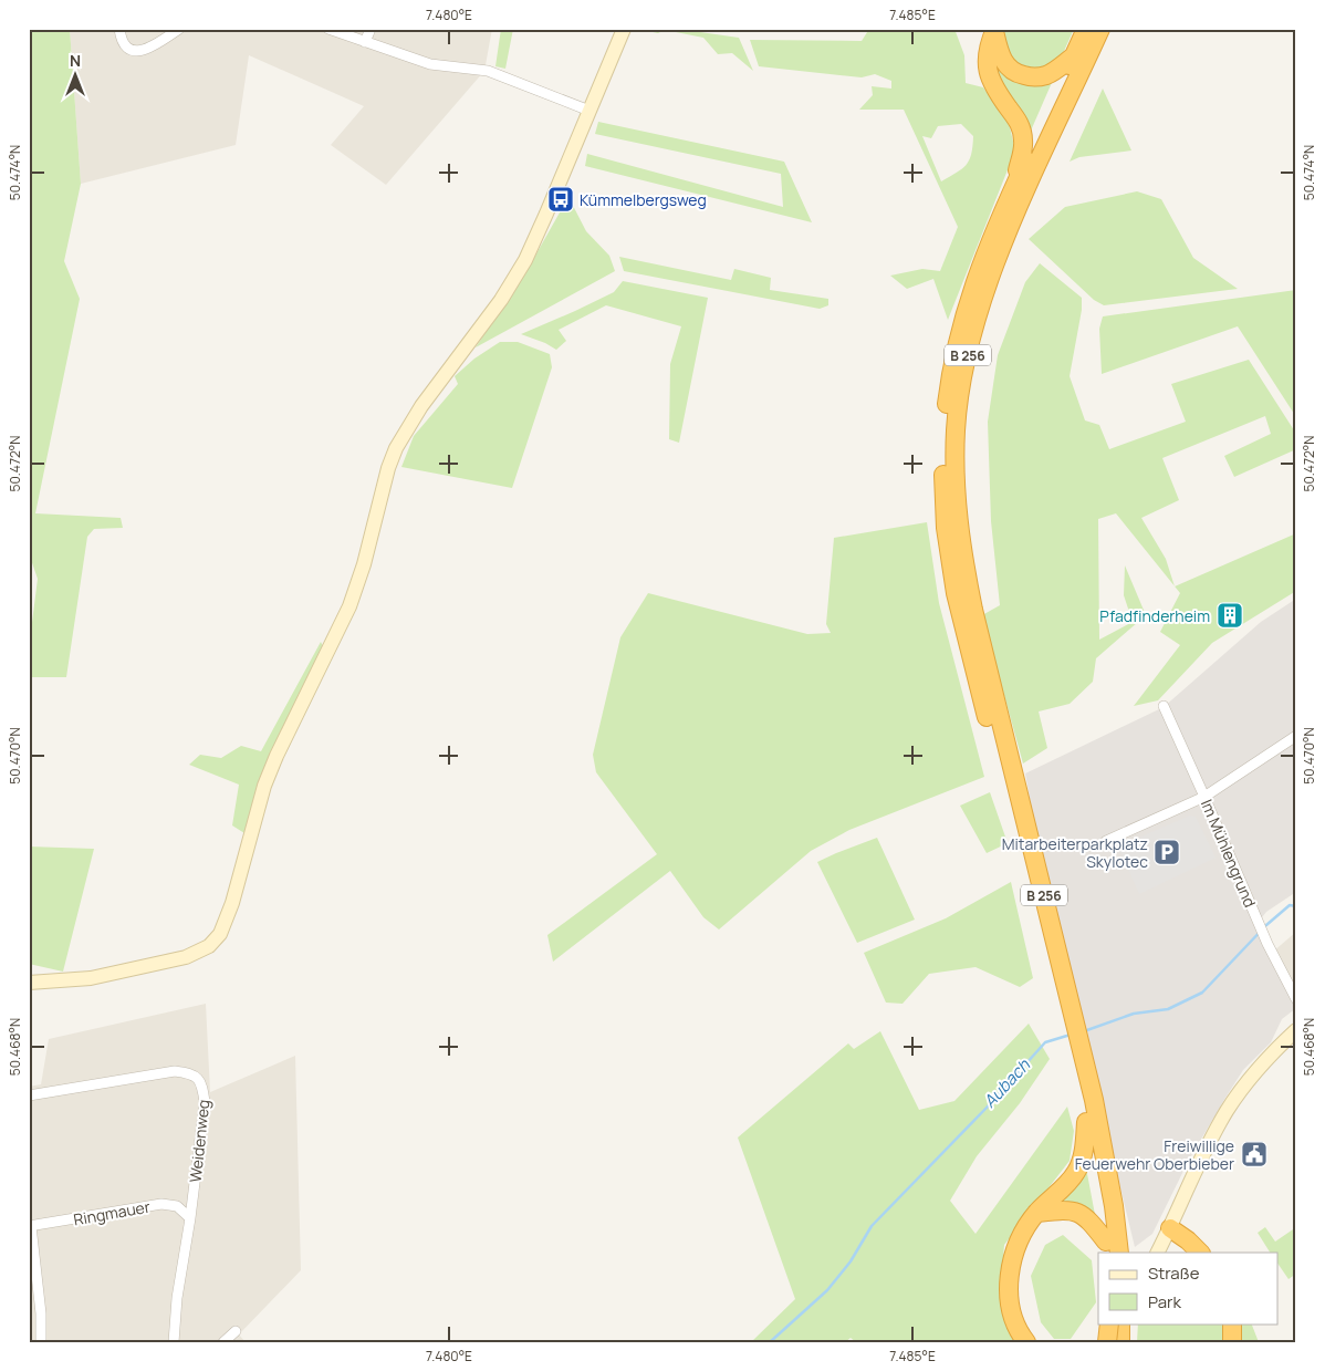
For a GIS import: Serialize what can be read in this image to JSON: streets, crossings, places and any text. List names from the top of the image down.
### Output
{
  "streets": {
    "highway": ["B 256"],
    "street": ["Im Mühlengrund", "Weidenweg", "Ringmauer"]
  },
  "crossings": [
    ["Weidenweg", "Ringmauer"]
  ],
  "water": ["Aubach"],
  "places": {
    "bus stop": ["Kümmelbergsweg"],
    "building": ["Pfadfinderheim"],
    "parking": ["Mitarbeiterparkplatz Skylotec"],
    "public building": ["Freiwillige Feuerwehr Oberbieber"]
  },
  "legend": ["Straße", "Park"],
  "north": "top",
  "coordinates": [
    "7.480°E",
    "7.485°E",
    "50.474°N",
    "50.472°N",
    "50.470°N",
    "50.468°N"
  ]
}
